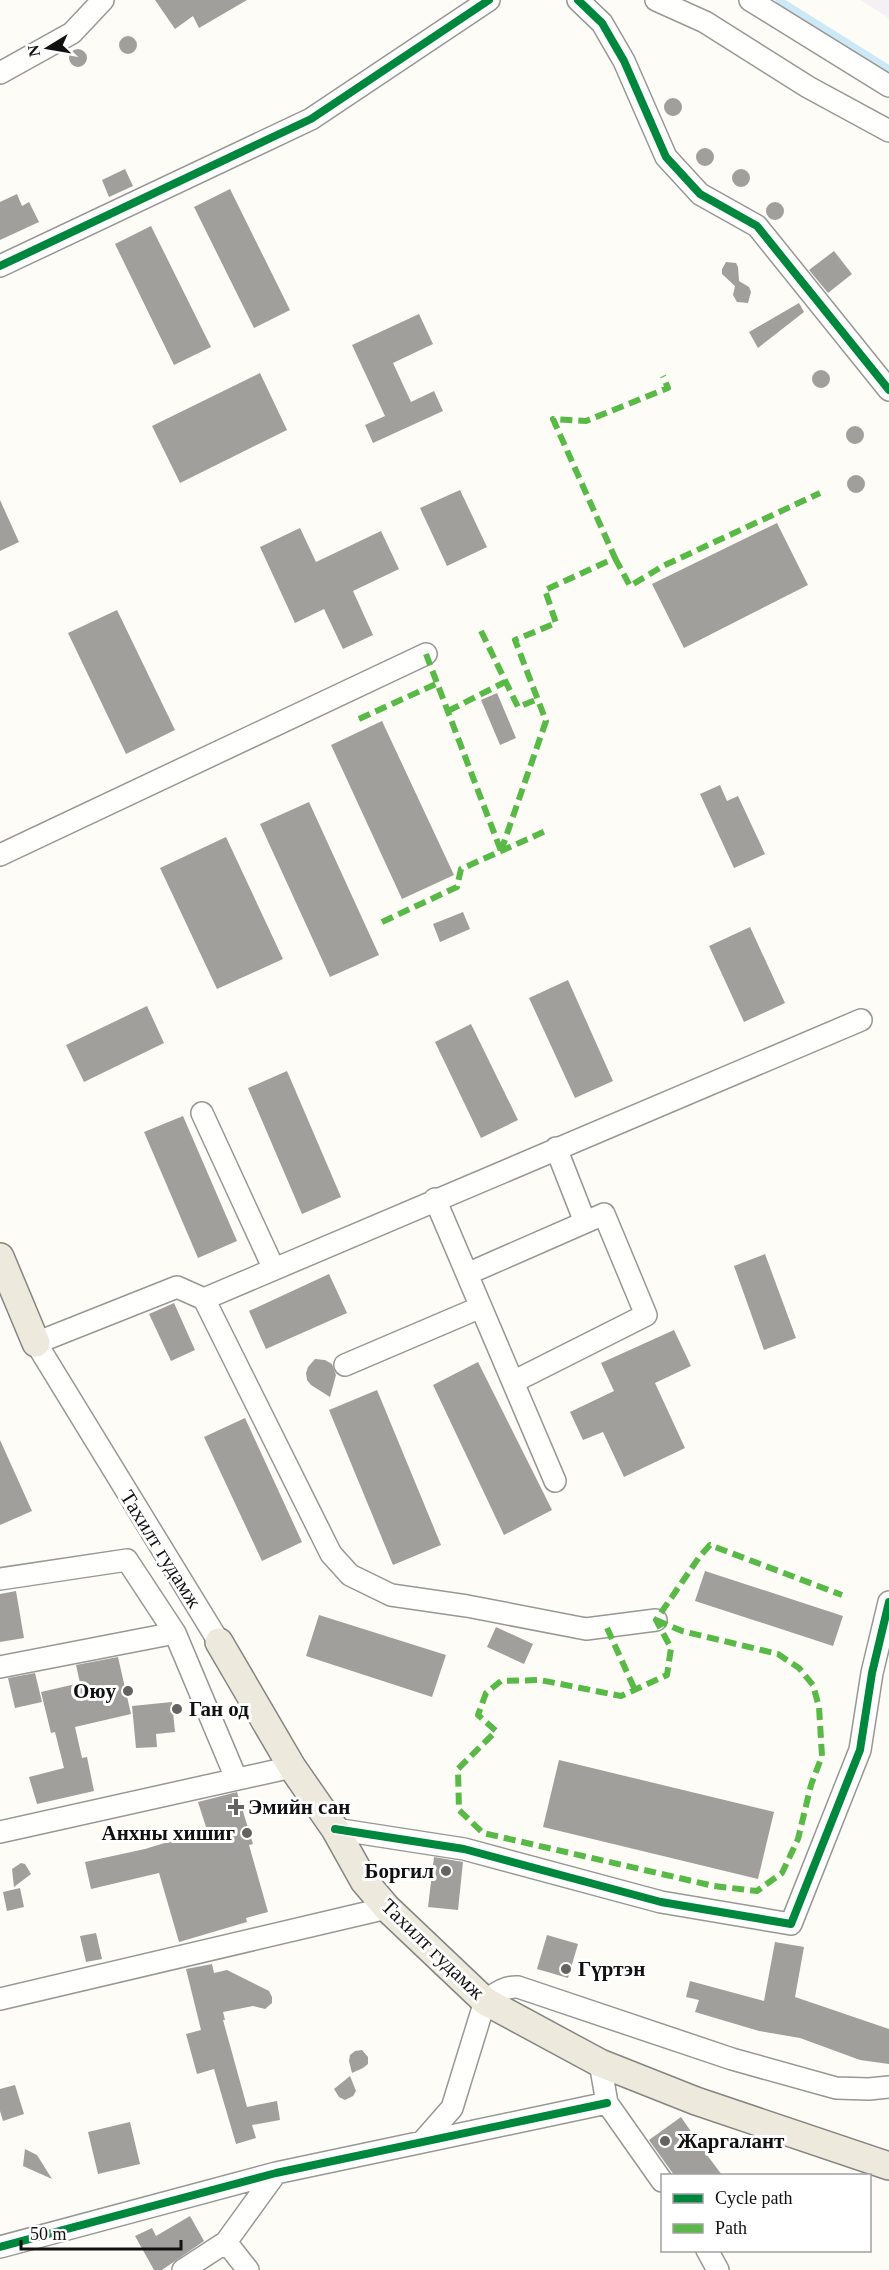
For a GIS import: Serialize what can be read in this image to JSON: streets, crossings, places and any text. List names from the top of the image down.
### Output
{
  "streets": {
    "main road": ["Тахилт гудамж"]
  },
  "places": {
    "other": [
      "Оюу",
      "Ган од",
      "Анхны хишиг",
      "Боргил",
      "Гүртэн",
      "Жаргалант"
    ],
    "health": ["Эмийн сан"]
  },
  "legend": ["Cycle path", "Path"],
  "scale_bar": "50 m",
  "north": "left"
}
